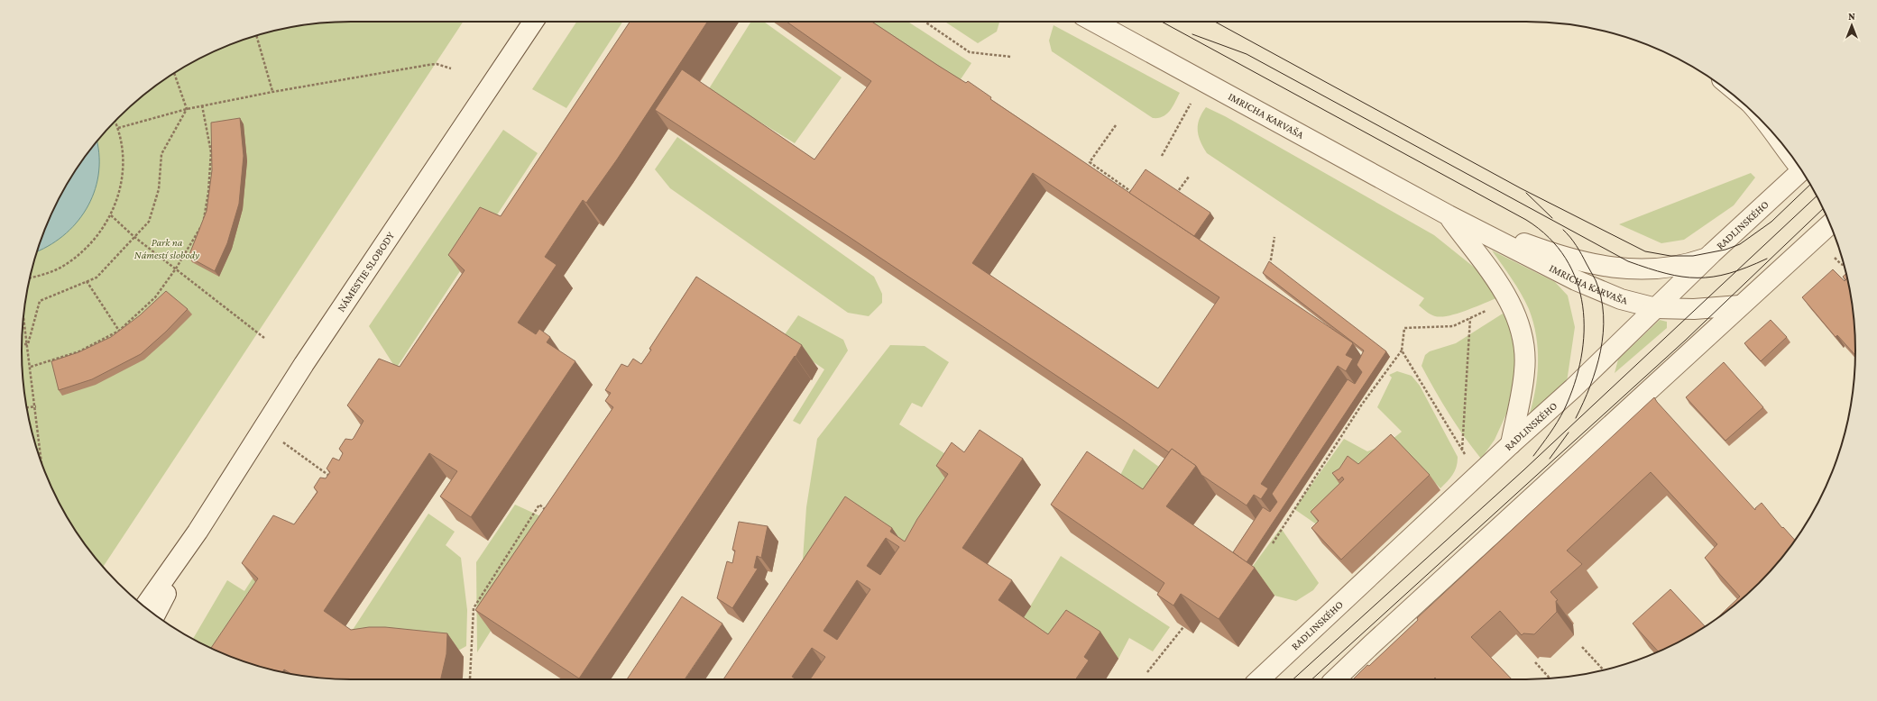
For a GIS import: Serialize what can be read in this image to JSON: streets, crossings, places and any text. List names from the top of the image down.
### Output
{
  "streets": {
    "street": ["IMRICHA KARVAŠA", "RADLINSKÉHO", "NÁMESTIE SLOBODY"]
  },
  "crossings": [
    ["IMRICHA KARVAŠA", "RADLINSKÉHO"]
  ],
  "parks": ["Park na Námestí slobody"],
  "north": "top"
}
